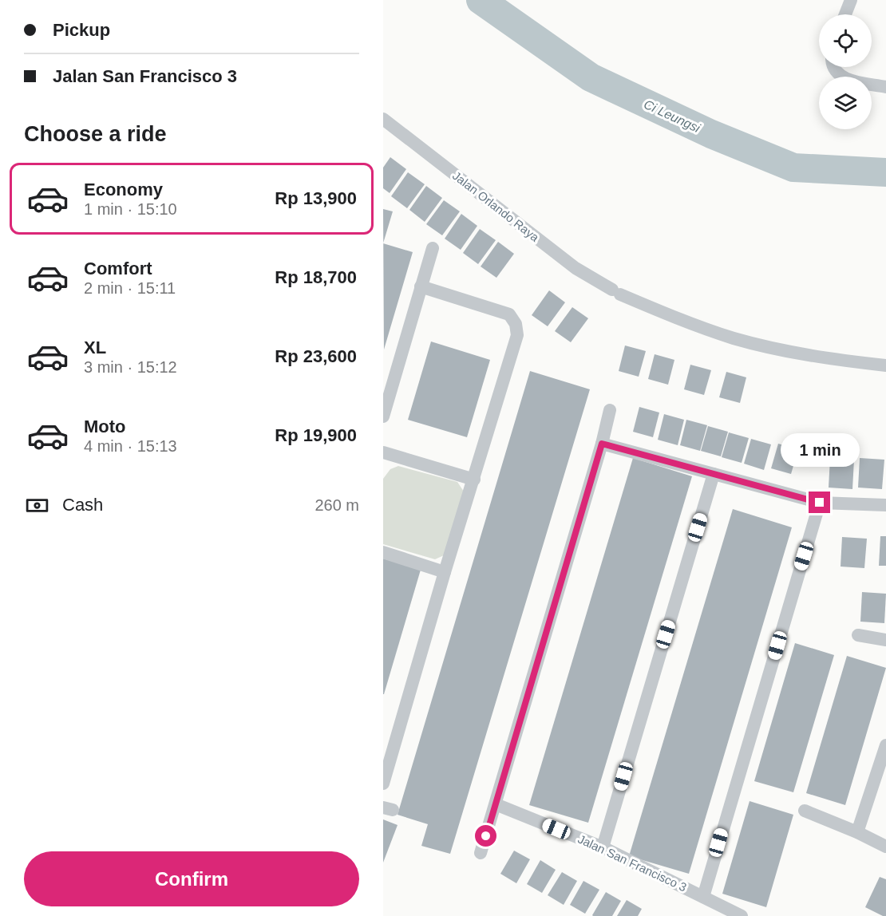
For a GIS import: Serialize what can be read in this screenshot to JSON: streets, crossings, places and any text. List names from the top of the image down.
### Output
{
  "streets": {
    "street": ["Jalan Orlando Raya", "Jalan San Francisco 3"]
  },
  "water": ["Ci Leungsi"],
  "page": {
    "banner": ["Pickup", "Jalan San Francisco 3"],
    "heading": "Choose a ride",
    "list": [
      {
        "name": "Economy",
        "note": "1 min · 15:10",
        "value": "Rp 13,900"
      },
      {
        "name": "Comfort",
        "note": "2 min · 15:11",
        "value": "Rp 18,700"
      },
      {
        "name": "XL",
        "note": "3 min · 15:12",
        "value": "Rp 23,600"
      },
      {
        "name": "Moto",
        "note": "4 min · 15:13",
        "value": "Rp 19,900"
      }
    ],
    "bubble": "1 min",
    "pay": ["Cash", "260 m"],
    "buttons": "Confirm"
  }
}
